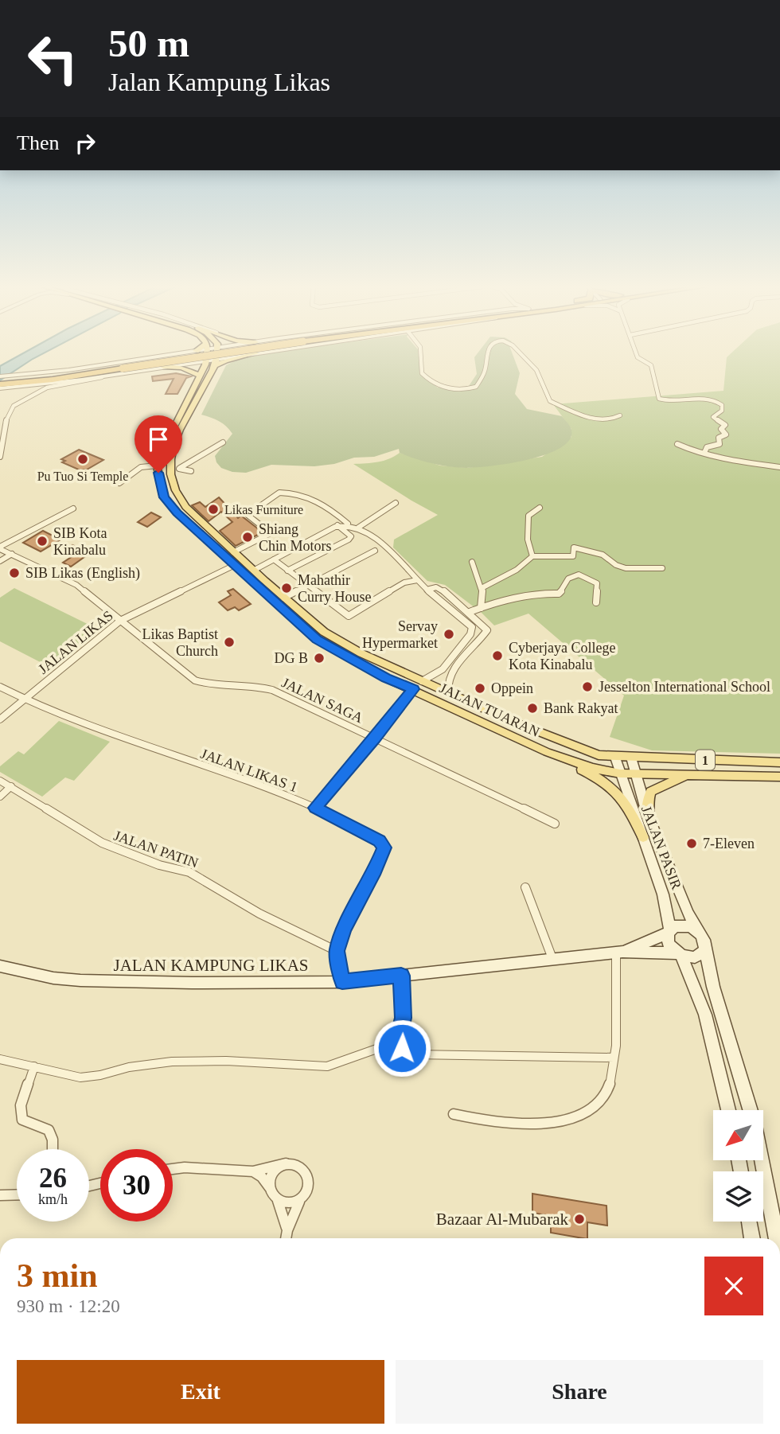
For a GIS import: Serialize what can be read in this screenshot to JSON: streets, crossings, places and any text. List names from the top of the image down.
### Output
{
  "streets": {
    "main road": [
      "JALAN TUARAN",
      "1",
      "JALAN PASIR",
      "JALAN KAMPUNG LIKAS"
    ],
    "street": [
      "JALAN LIKAS",
      "JALAN SAGA",
      "JALAN LIKAS 1",
      "JALAN PATIN"
    ]
  },
  "crossings": [
    ["JALAN LIKAS", "JALAN SAGA"],
    ["JALAN LIKAS", "JALAN TUARAN"],
    ["JALAN LIKAS", "JALAN LIKAS 1"],
    ["JALAN TUARAN", "JALAN PASIR"],
    ["JALAN LIKAS 1", "JALAN PATIN"],
    ["JALAN PASIR", "JALAN KAMPUNG LIKAS"]
  ],
  "places": [
    "Pu Tuo Si Temple",
    "Likas Furniture",
    "Shiang Chin Motors",
    "SIB Kota Kinabalu",
    "SIB Likas (English)",
    "Mahathir Curry House",
    "Servay Hypermarket",
    "Likas Baptist Church",
    "Cyberjaya College Kota Kinabalu",
    "DG B",
    "Jesselton International School",
    "Oppein",
    "Bank Rakyat",
    "7-Eleven",
    "Bazaar Al-Mubarak"
  ],
  "north": "bottom left",
  "page": {
    "turn": ["50 m", "Jalan Kampung Likas"],
    "then": "Then",
    "speed": "26 km/h",
    "limit": "30",
    "heading": ["3 min", "930 m · 12:20"],
    "buttons": ["Exit", "Share"]
  }
}
